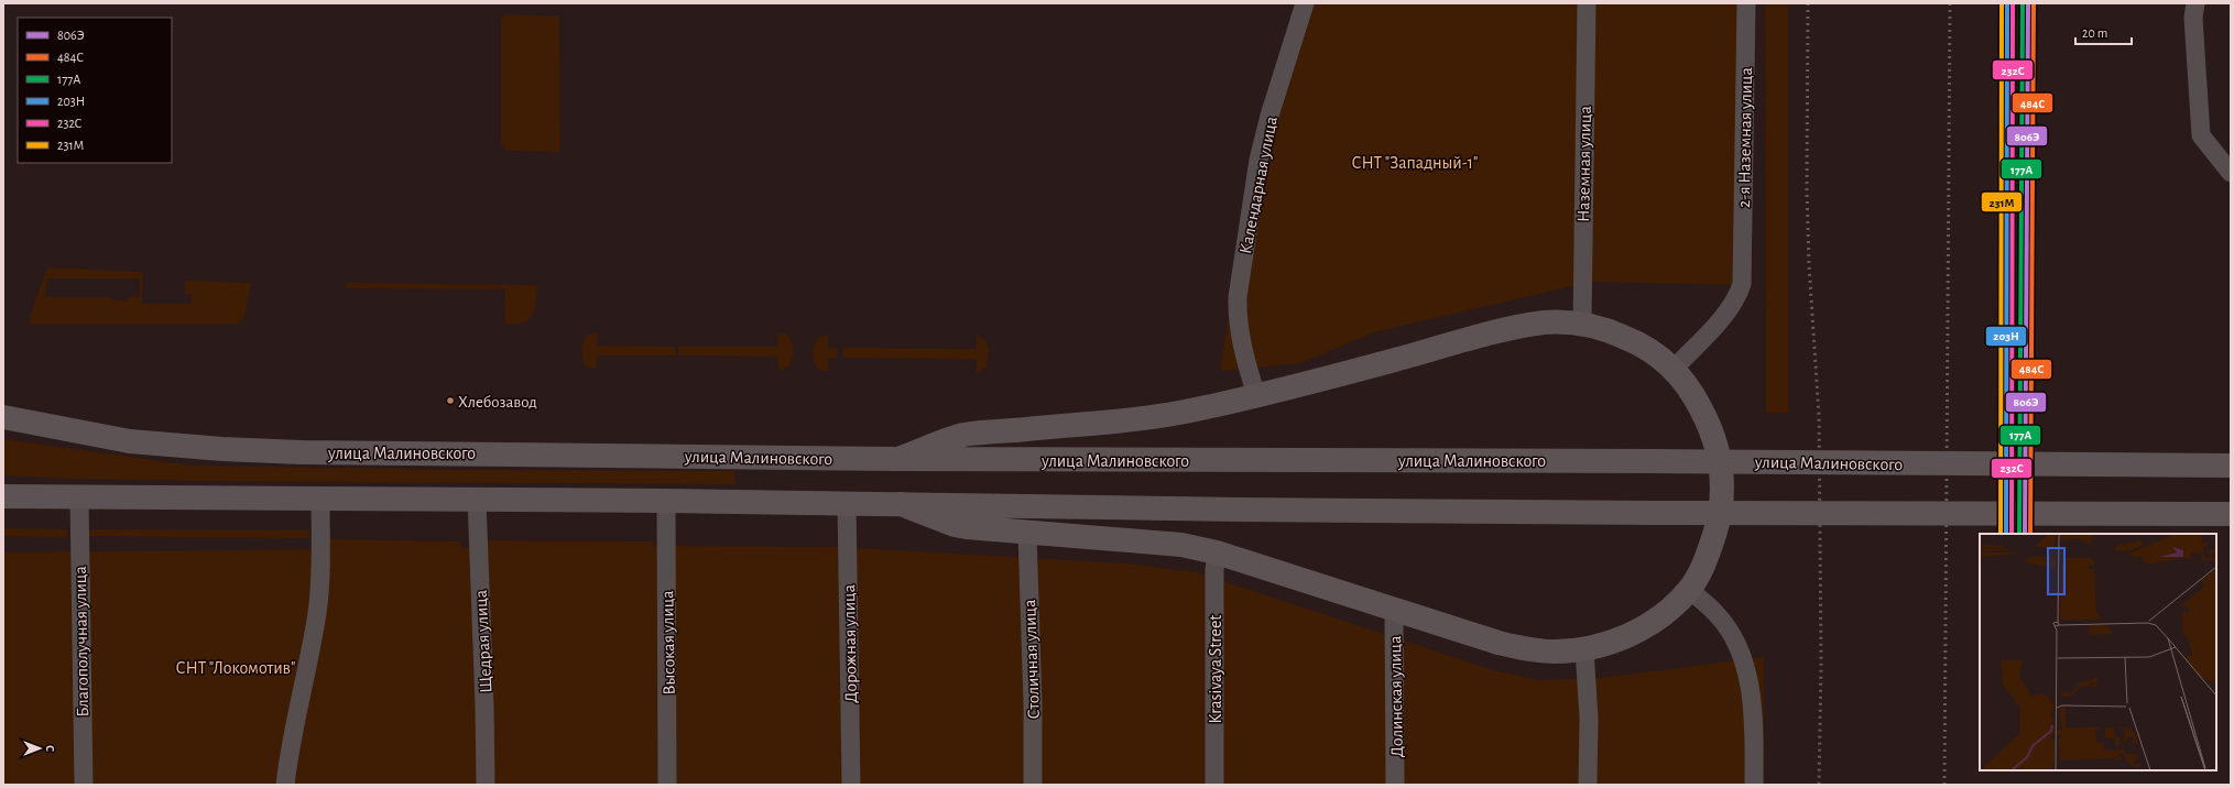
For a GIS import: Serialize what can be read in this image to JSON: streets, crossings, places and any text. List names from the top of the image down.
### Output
{
  "streets": {
    "highway": ["улица Малиновского"],
    "street": [
      "2-я Наземная улица",
      "Наземная улица",
      "Календарная улица",
      "Благополучная улица",
      "Щедрая улица",
      "Высокая улица",
      "Дорожная улица",
      "Столичная улица",
      "Krasivaya Street",
      "Долинская улица"
    ]
  },
  "parks": ["СНТ \"Западный-1\"", "СНТ \"Локомотив\""],
  "places": ["Хлебозавод"],
  "lines": [
    "transit line 806Э",
    "transit line 484С",
    "transit line 177А",
    "transit line 203Н",
    "transit line 232C",
    "transit line 231М"
  ],
  "legend": [
    "806Э",
    "484С",
    "177А",
    "203Н",
    "232C",
    "231М"
  ],
  "scale_bar": "20 m",
  "north": "right"
}
